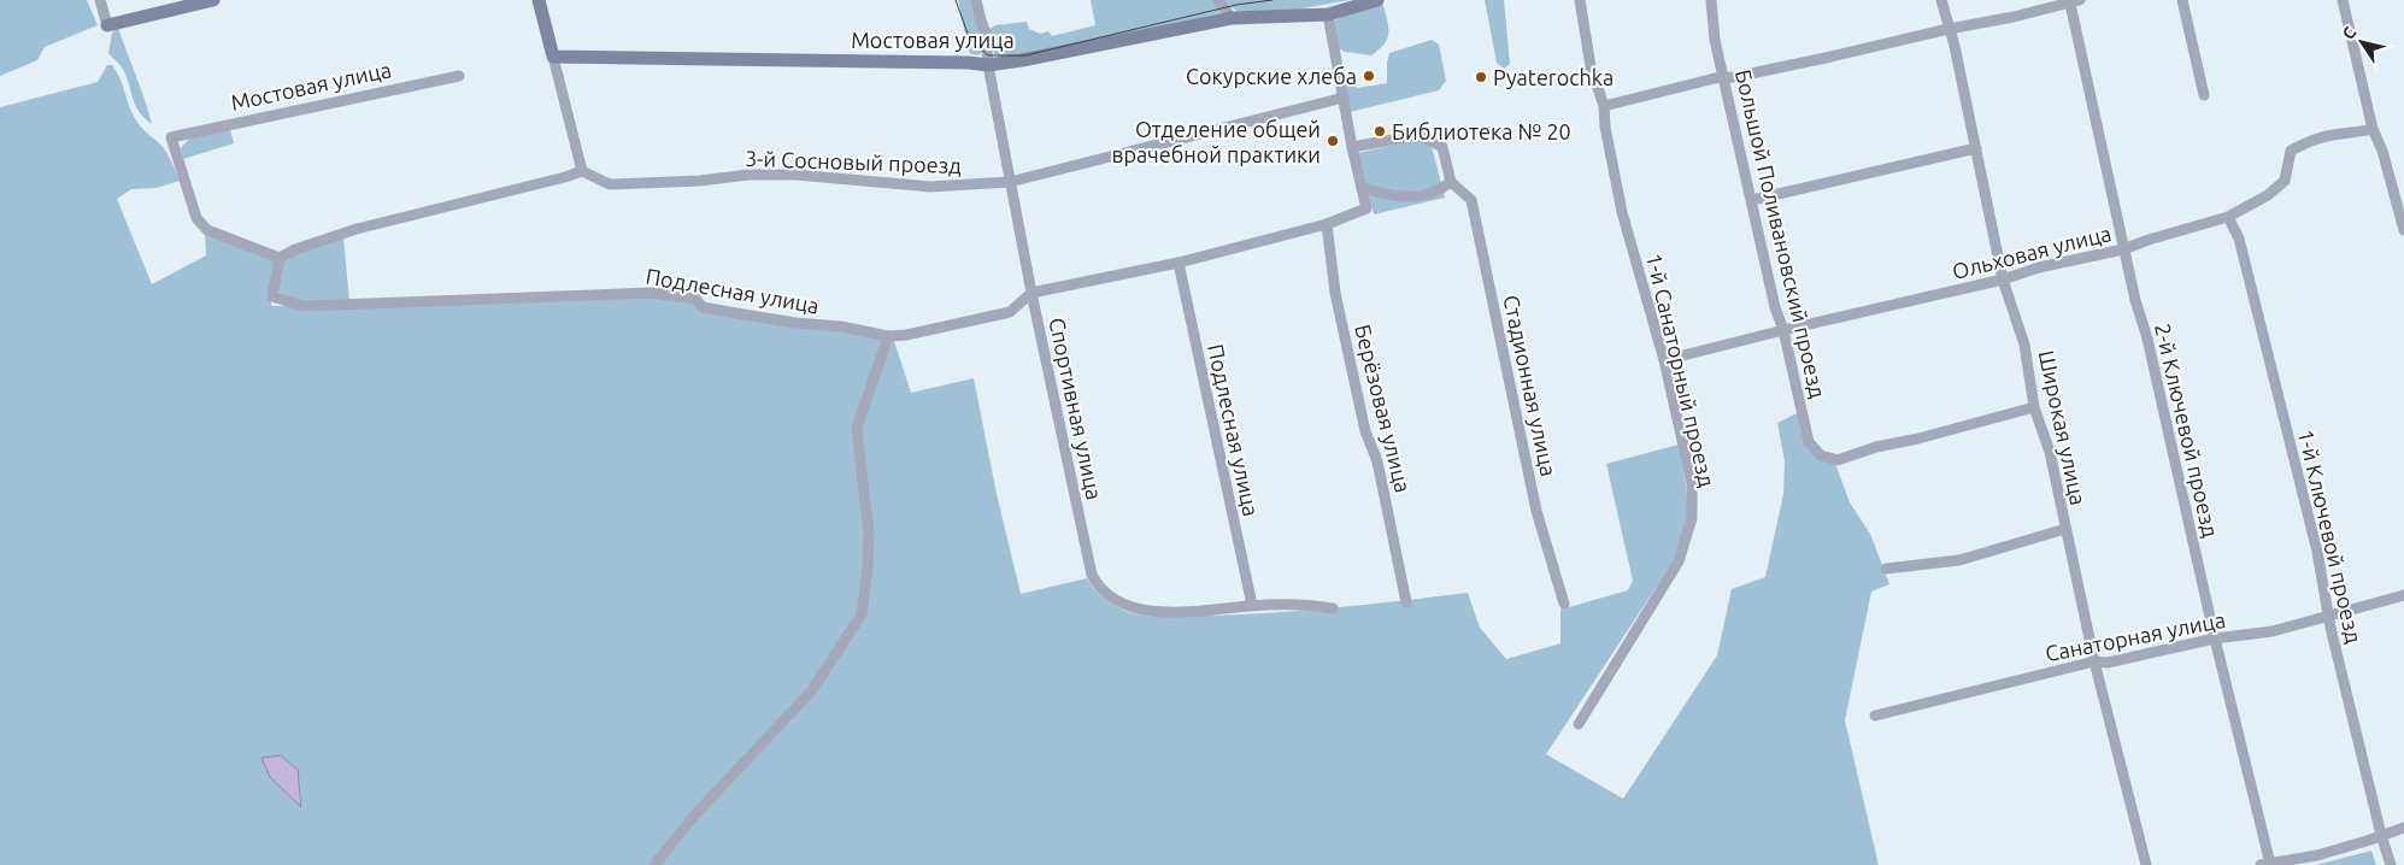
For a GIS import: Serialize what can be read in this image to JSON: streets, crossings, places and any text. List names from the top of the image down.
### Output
{
  "streets": {
    "street": [
      "Мостовая улица",
      "3-й Сосновый проезд",
      "Большой Поливановский проезд",
      "Ольховая улица",
      "Подлесная улица",
      "1-й Санаторный проезд",
      "Стадионная улица",
      "Спортивная улица",
      "Берёзовая улица",
      "Широкая улица",
      "2-й Ключевой проезд",
      "1-й Ключевой проезд",
      "Санаторная улица"
    ]
  },
  "crossings": [
    ["Мостовая улица", "Подлесная улица"],
    ["Мостовая улица", "Спортивная улица"],
    ["3-й Сосновый проезд", "Спортивная улица"],
    ["Большой Поливановский проезд", "Ольховая улица"],
    ["Большой Поливановский проезд", "Широкая улица"],
    ["Ольховая улица", "1-й Санаторный проезд"],
    ["Ольховая улица", "Широкая улица"],
    ["Ольховая улица", "2-й Ключевой проезд"],
    ["Ольховая улица", "1-й Ключевой проезд"],
    ["Подлесная улица", "Спортивная улица"],
    ["Подлесная улица", "Берёзовая улица"],
    ["Широкая улица", "Санаторная улица"],
    ["2-й Ключевой проезд", "Санаторная улица"],
    ["1-й Ключевой проезд", "Санаторная улица"]
  ],
  "places": [
    "Сокурские хлеба",
    "Pyaterochka",
    "Библиотека № 20",
    "Отделение общей врачебной практики"
  ],
  "north": "top left"
}
